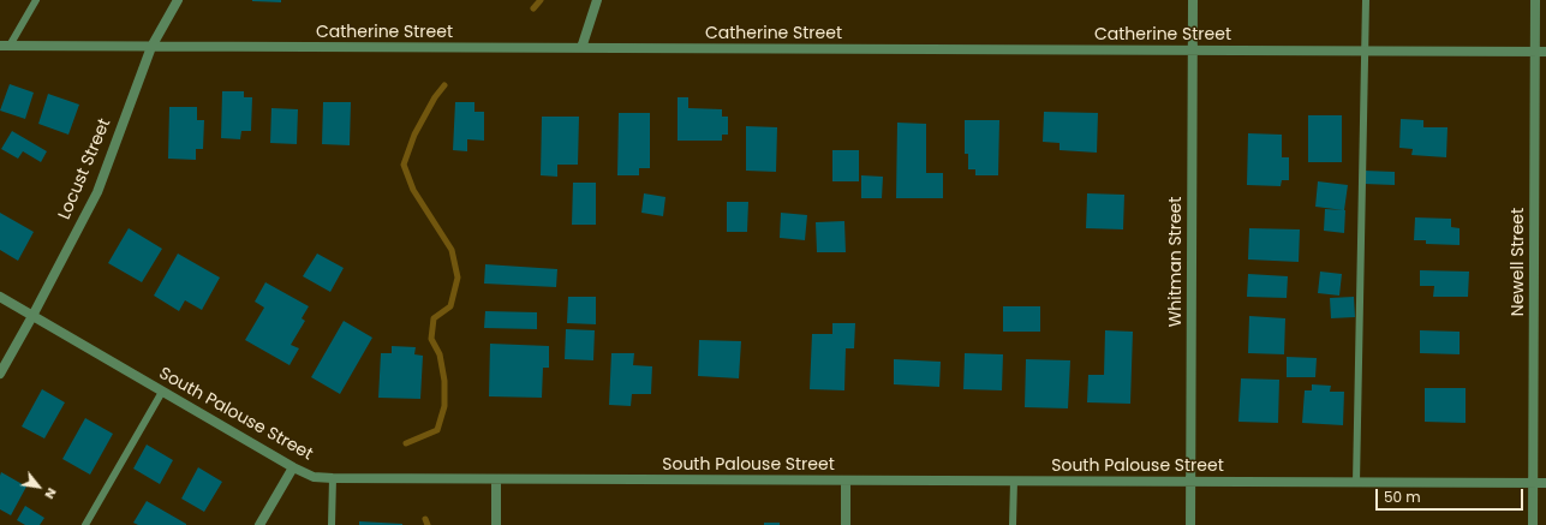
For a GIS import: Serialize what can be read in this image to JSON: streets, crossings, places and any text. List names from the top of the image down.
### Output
{
  "streets": {
    "street": [
      "Catherine Street",
      "Locust Street",
      "Whitman Street",
      "Newell Street",
      "South Palouse Street"
    ]
  },
  "crossings": [
    ["Catherine Street", "Locust Street"],
    ["Catherine Street", "Whitman Street"],
    ["Catherine Street", "Newell Street"],
    ["Locust Street", "South Palouse Street"],
    ["Whitman Street", "South Palouse Street"],
    ["Newell Street", "South Palouse Street"]
  ],
  "scale_bar": "50 m",
  "north": "bottom right"
}
